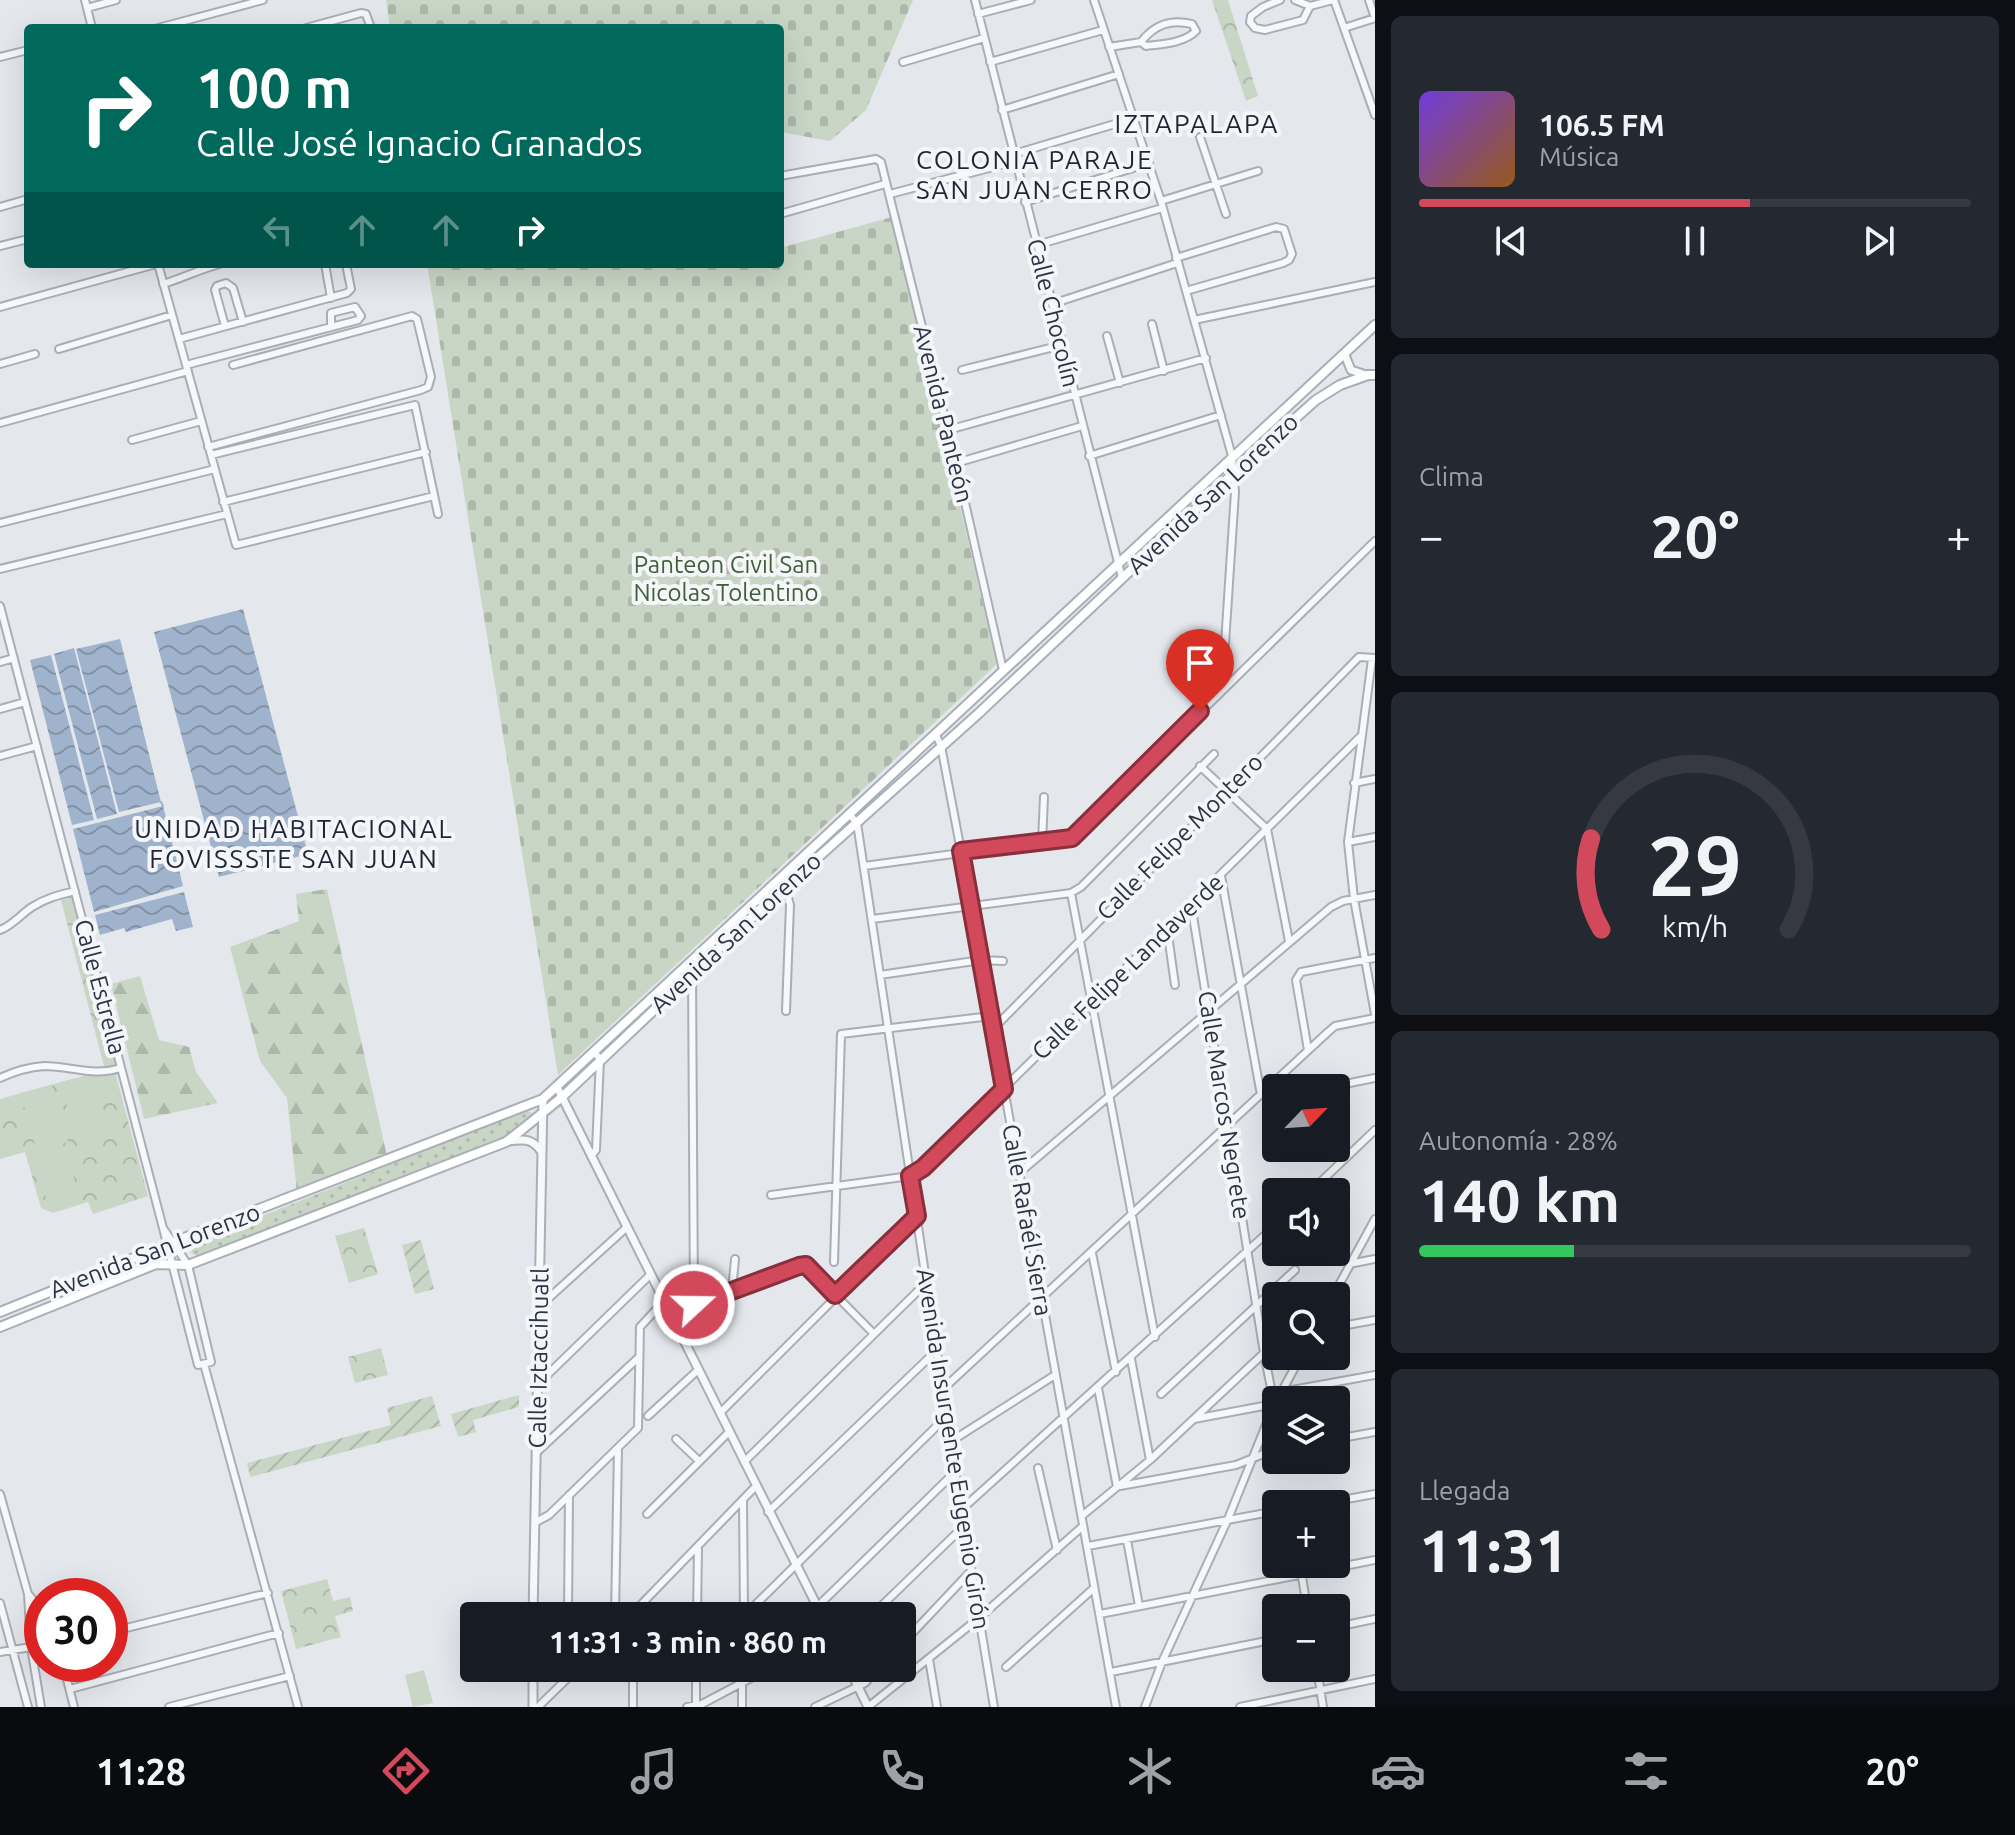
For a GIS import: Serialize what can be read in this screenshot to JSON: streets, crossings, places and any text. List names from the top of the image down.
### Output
{
  "streets": {
    "main road": ["Avenida San Lorenzo"],
    "street": [
      "Calle Chocolín",
      "Avenida Panteón",
      "Calle Felipe Montero",
      "Calle Felipe Landaverde",
      "Calle Estrella",
      "Calle Marcos Negrete",
      "Calle Rafaél Sierra",
      "Calle Iztaccihuatl",
      "Avenida Insurgente Eugenio Girón"
    ]
  },
  "crossings": [
    ["Calle Chocolín", "Avenida San Lorenzo"],
    ["Avenida Panteón", "Avenida San Lorenzo"],
    ["Avenida San Lorenzo", "Calle Estrella"],
    ["Avenida San Lorenzo", "Calle Rafaél Sierra"],
    ["Avenida San Lorenzo", "Calle Iztaccihuatl"],
    ["Avenida San Lorenzo", "Avenida Insurgente Eugenio Girón"],
    ["Calle Felipe Montero", "Calle Rafaél Sierra"],
    ["Calle Felipe Landaverde", "Calle Marcos Negrete"],
    ["Calle Felipe Landaverde", "Calle Rafaél Sierra"],
    ["Calle Felipe Landaverde", "Avenida Insurgente Eugenio Girón"]
  ],
  "districts": ["IZTAPALAPA", "COLONIA PARAJE SAN JUAN CERRO", "UNIDAD HABITACIONAL FOVISSSTE SAN JUAN"],
  "parks": ["Panteon Civil San Nicolas Tolentino"],
  "north": "top right",
  "page": {
    "turn": ["100 m", "Calle José Ignacio Granados"],
    "song": ["106.5 FM", "Música"],
    "tile": [
      "Clima",
      ["Autonomía · 28%", "140 km"],
      ["Llegada", "11:31"]
    ],
    "heat": ["−", "20°", "+"],
    "map_buttons": ["+", "−"],
    "limit": "30",
    "trip": "11:31 · 3 min · 860 m",
    "tabs": ["11:28", "20°"],
    "gauge": ["29", "km/h"]
  }
}
